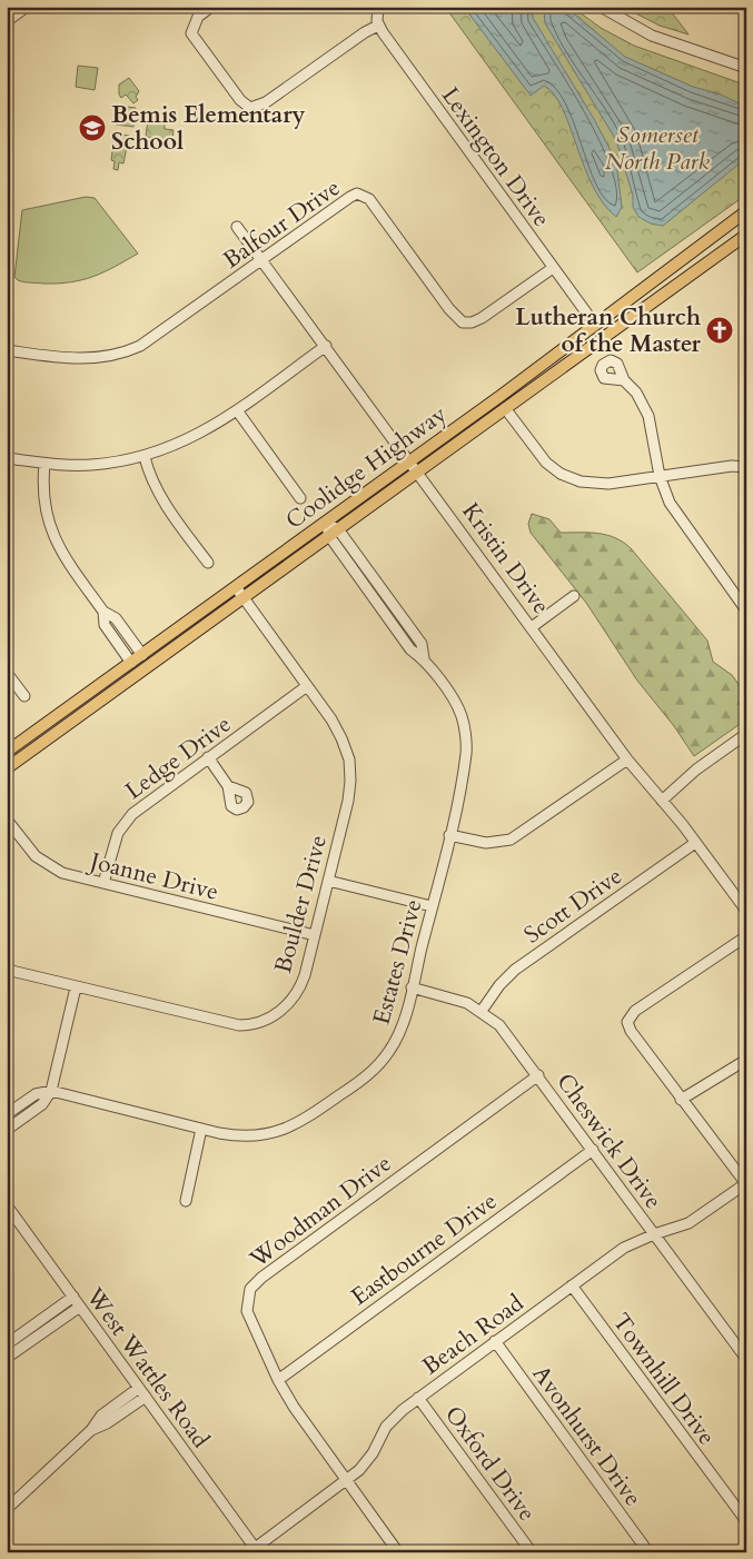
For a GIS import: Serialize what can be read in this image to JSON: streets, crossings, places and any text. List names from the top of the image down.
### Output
{
  "streets": {
    "main road": ["Coolidge Highway"],
    "street": [
      "Lexington Drive",
      "Balfour Drive",
      "Kristin Drive",
      "Ledge Drive",
      "Joanne Drive",
      "Boulder Drive",
      "Scott Drive",
      "Estates Drive",
      "Cheswick Drive",
      "Woodman Drive",
      "Eastbourne Drive",
      "Beach Road",
      "West Wattles Road",
      "Townhill Drive",
      "Avonhurst Drive",
      "Oxford Drive"
    ]
  },
  "crossings": [
    ["Lexington Drive", "Balfour Drive"],
    ["Lexington Drive", "Coolidge Highway"],
    ["Balfour Drive", "Kristin Drive"],
    ["Coolidge Highway", "Kristin Drive"],
    ["Coolidge Highway", "Boulder Drive"],
    ["Coolidge Highway", "Estates Drive"],
    ["Kristin Drive", "Scott Drive"],
    ["Ledge Drive", "Joanne Drive"],
    ["Ledge Drive", "Boulder Drive"],
    ["Joanne Drive", "Boulder Drive"],
    ["Scott Drive", "Cheswick Drive"],
    ["Estates Drive", "Cheswick Drive"],
    ["Cheswick Drive", "Woodman Drive"],
    ["Cheswick Drive", "Eastbourne Drive"],
    ["Cheswick Drive", "Beach Road"],
    ["Woodman Drive", "Eastbourne Drive"],
    ["Woodman Drive", "Beach Road"],
    ["Beach Road", "West Wattles Road"],
    ["Beach Road", "Townhill Drive"],
    ["Beach Road", "Avonhurst Drive"],
    ["Beach Road", "Oxford Drive"]
  ],
  "parks": ["Somerset North Park"],
  "places": {
    "school or university": ["Bemis Elementary School"],
    "church": ["Lutheran Church of the Master"]
  }
}
